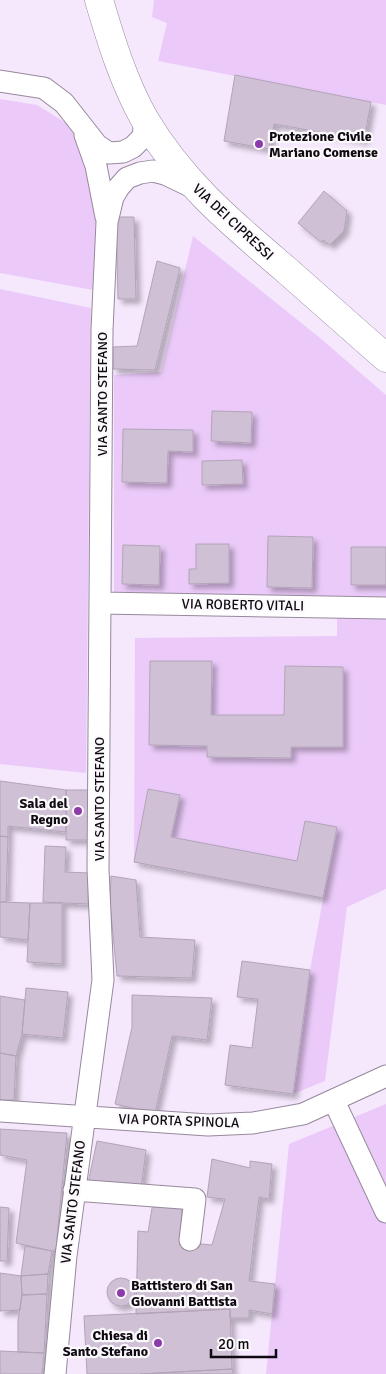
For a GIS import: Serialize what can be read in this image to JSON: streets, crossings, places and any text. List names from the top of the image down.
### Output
{
  "streets": {
    "main road": ["VIA DEI CIPRESSI"],
    "street": ["VIA SANTO STEFANO", "VIA ROBERTO VITALI", "VIA PORTA SPINOLA"]
  },
  "crossings": [
    ["VIA DEI CIPRESSI", "VIA SANTO STEFANO"],
    ["VIA SANTO STEFANO", "VIA ROBERTO VITALI"],
    ["VIA SANTO STEFANO", "VIA PORTA SPINOLA"]
  ],
  "places": [
    "Protezione Civile Mariano Comense",
    "Sala del Regno",
    "Battistero di San Giovanni Battista",
    "Chiesa di Santo Stefano"
  ],
  "scale_bar": "20 m"
}
